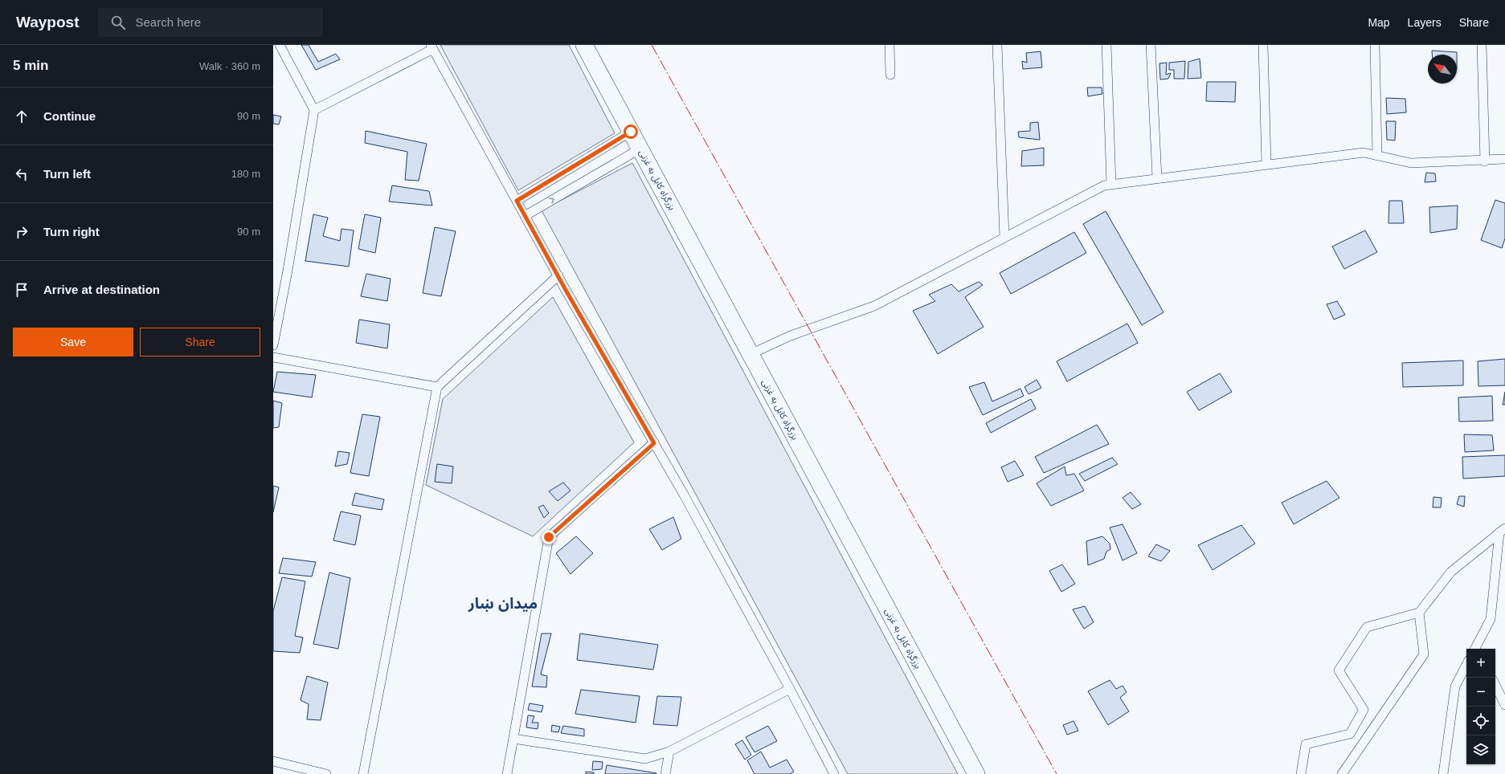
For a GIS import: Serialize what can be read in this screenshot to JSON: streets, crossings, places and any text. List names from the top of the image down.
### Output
{
  "streets": {
    "highway": ["بزرگراه کابل به غزنی"]
  },
  "districts": ["میدان ښار"],
  "north": "top left",
  "page": {
    "header": "Waypost",
    "search": "Search here",
    "nav": ["Map", "Layers", "Share"],
    "heading": ["5 min", "Walk · 360 m"],
    "list": [
      ["Continue", "90 m"],
      ["Turn left", "180 m"],
      ["Turn right", "90 m"],
      "Arrive at destination"
    ],
    "buttons": ["Save", "Share"],
    "map_buttons": ["+", "−"]
  }
}
